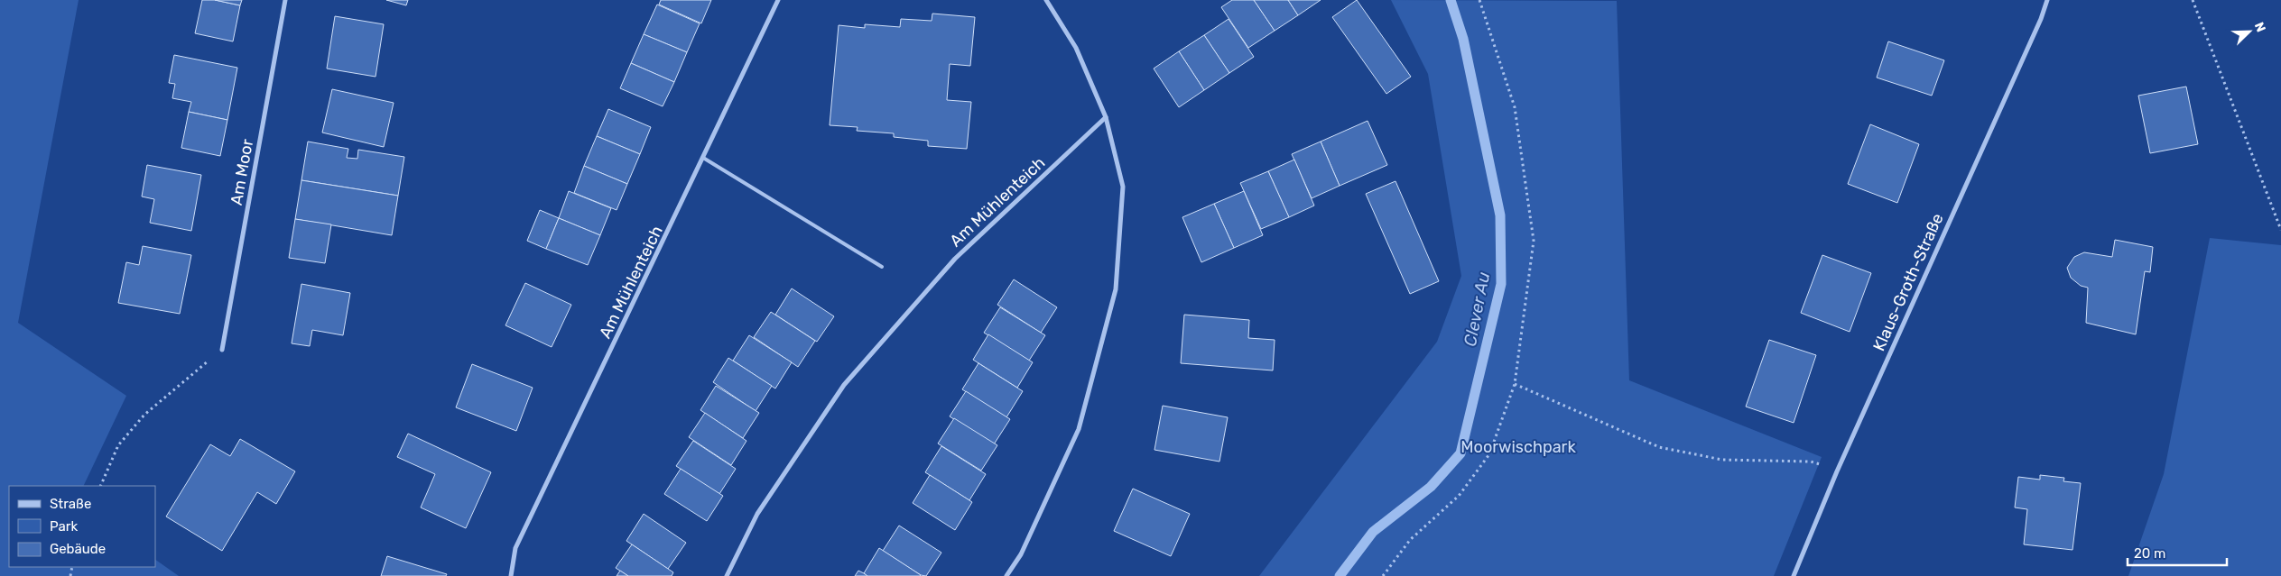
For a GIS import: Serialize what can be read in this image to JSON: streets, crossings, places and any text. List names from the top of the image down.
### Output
{
  "streets": {
    "street": ["Am Moor", "Am Mühlenteich", "Klaus-Groth-Straße"]
  },
  "water": ["Clever Au"],
  "parks": ["Moorwischpark"],
  "legend": ["Straße", "Park", "Gebäude"],
  "scale_bar": "20 m",
  "north": "top right"
}
